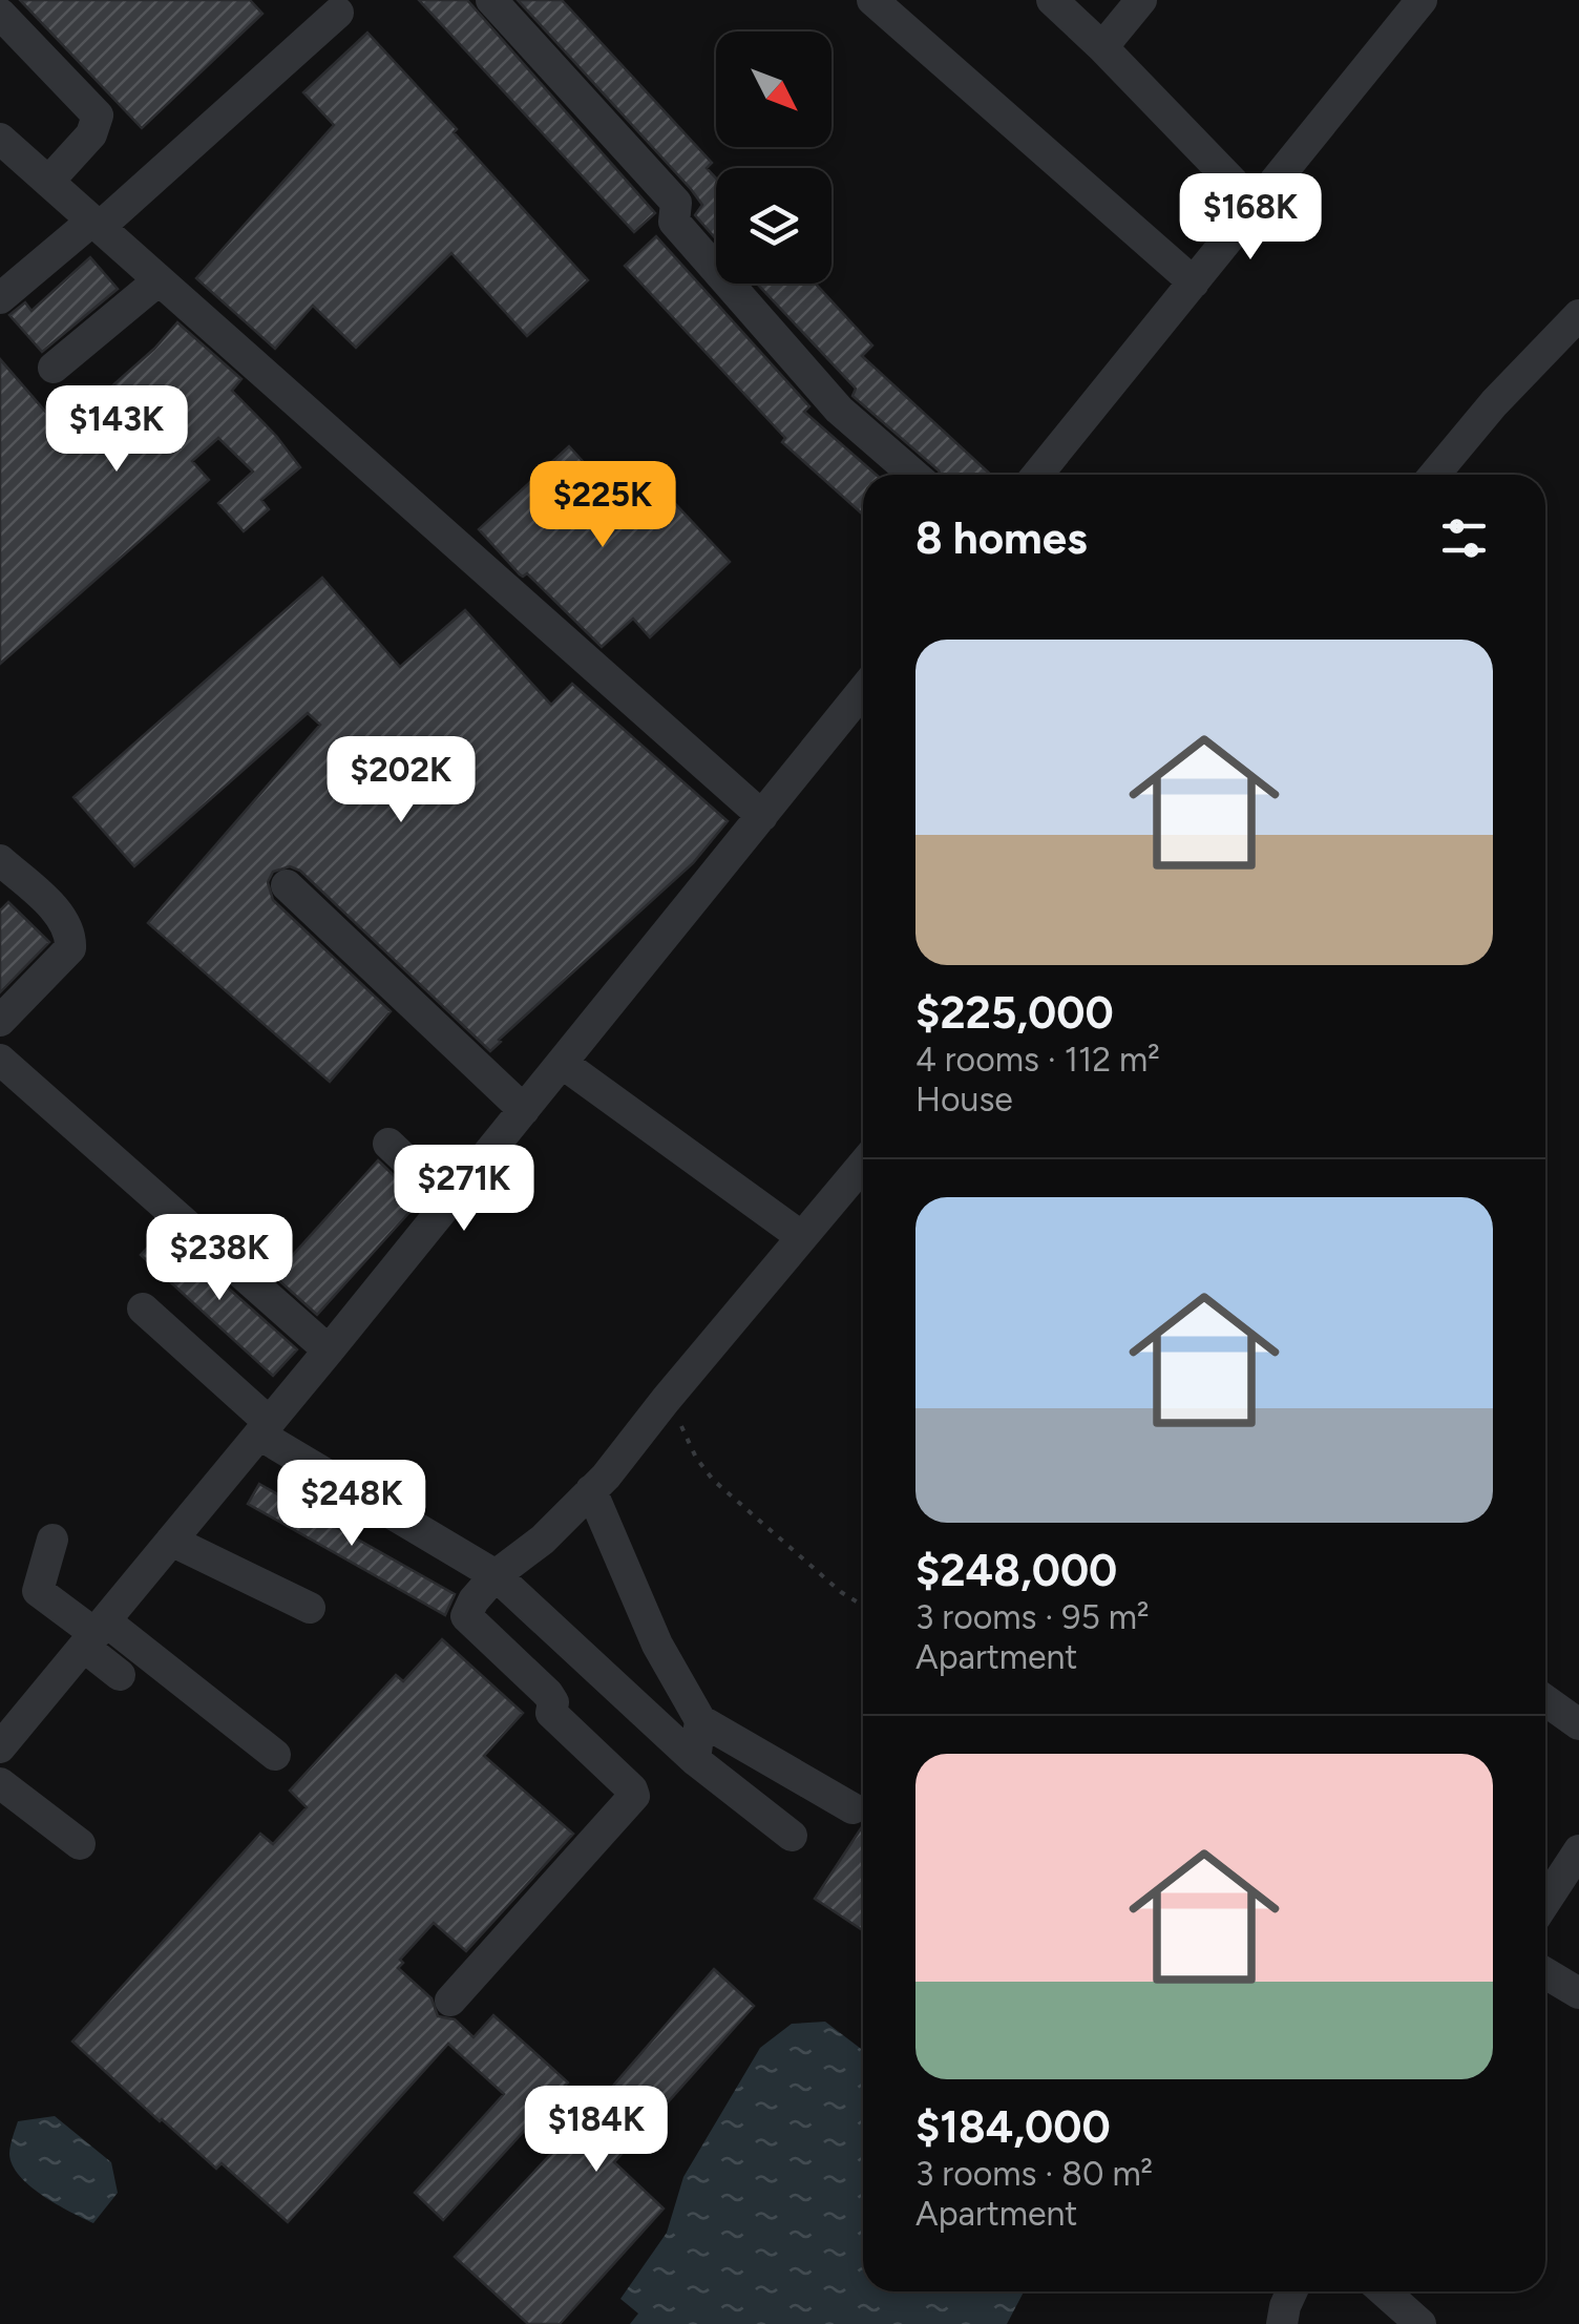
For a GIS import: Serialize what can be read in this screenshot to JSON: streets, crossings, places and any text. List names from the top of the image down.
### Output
{
  "north": "bottom right",
  "page": {
    "price": [
      "$168K",
      "$143K",
      "$225K",
      "$202K",
      "$271K",
      "$238K",
      "$248K",
      "$184K"
    ],
    "heading": "8 homes",
    "list": [
      {
        "name": "$225,000",
        "note": "4 rooms · 112 m² · House"
      },
      {
        "name": "$248,000",
        "note": "3 rooms · 95 m² · Apartment"
      },
      {
        "name": "$184,000",
        "note": "3 rooms · 80 m² · Apartment"
      }
    ]
  }
}
